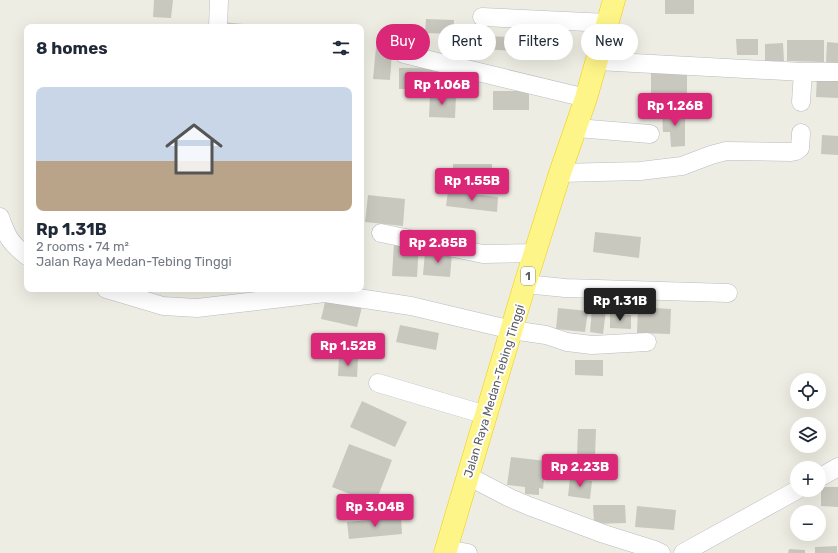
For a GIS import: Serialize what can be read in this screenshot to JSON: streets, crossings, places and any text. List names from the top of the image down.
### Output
{
  "streets": {
    "highway": ["1", "Jalan Raya Medan-Tebing Tinggi"]
  },
  "page": {
    "chip": [
      "Buy",
      "Rent",
      "Filters",
      "New"
    ],
    "heading": "8 homes",
    "price": [
      "Rp 1.06B",
      "Rp 1.26B",
      "Rp 1.55B",
      "Rp 2.85B",
      "Rp 1.31B",
      "Rp 1.52B",
      "Rp 2.23B",
      "Rp 3.04B"
    ],
    "list": [
      {
        "name": "Rp 1.31B",
        "note": "2 rooms · 74 m² · Jalan Raya Medan-Tebing Tinggi"
      }
    ],
    "map_buttons": ["+", "−"]
  }
}
